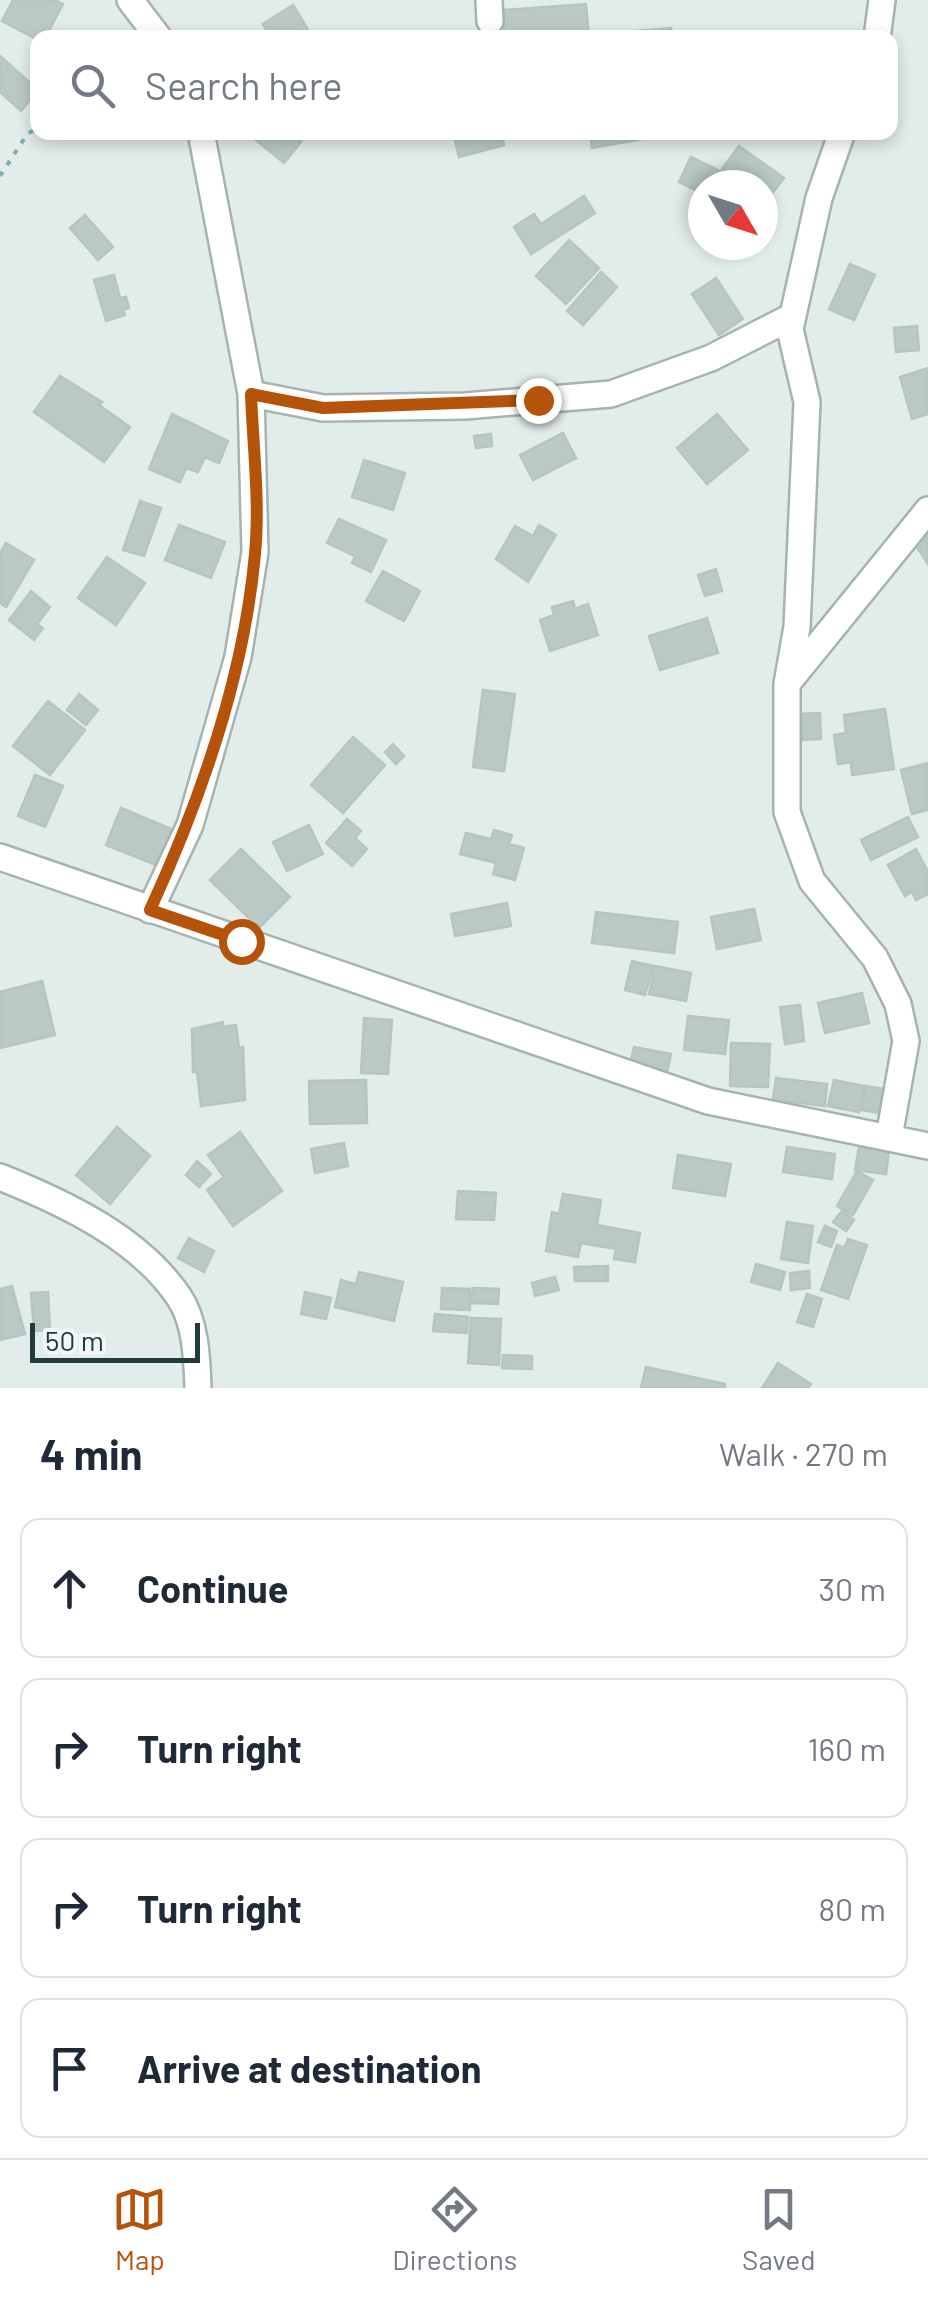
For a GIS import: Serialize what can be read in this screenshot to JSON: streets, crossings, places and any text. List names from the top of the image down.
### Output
{
  "scale_bar": "50 m",
  "north": "bottom right",
  "page": {
    "search": "Search here",
    "scale": "50 m",
    "heading": ["4 min", "Walk · 270 m"],
    "list": [
      ["Continue", "30 m"],
      ["Turn right", "160 m"],
      ["Turn right", "80 m"],
      "Arrive at destination"
    ],
    "nav": ["Map", "Directions", "Saved"]
  }
}
